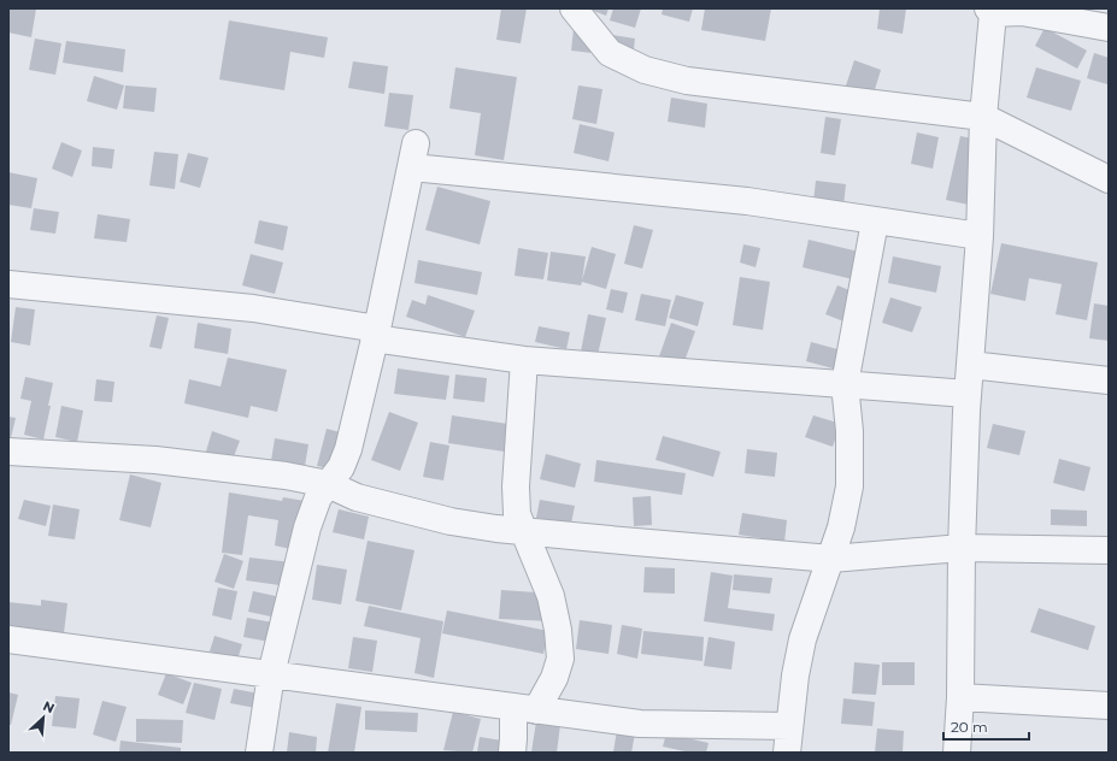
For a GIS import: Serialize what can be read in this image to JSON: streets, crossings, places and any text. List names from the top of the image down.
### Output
{
  "scale_bar": "20 m",
  "north": "top right"
}
